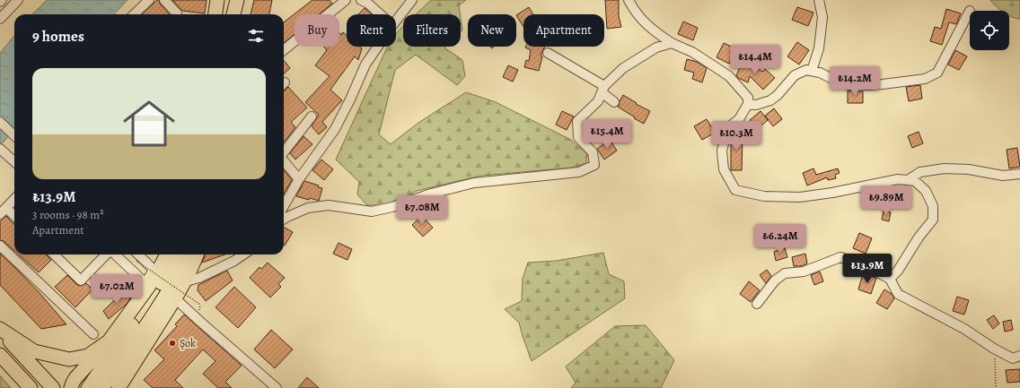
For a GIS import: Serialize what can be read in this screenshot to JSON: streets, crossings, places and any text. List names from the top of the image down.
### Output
{
  "places": ["Şok"],
  "page": {
    "chip": [
      "Buy",
      "Rent",
      "Filters",
      "New",
      "Apartment"
    ],
    "heading": "9 homes",
    "price": [
      "₺14.4M",
      "₺14.2M",
      "₺15.4M",
      "₺10.3M",
      "₺9.89M",
      "₺7.08M",
      "₺6.24M",
      "₺13.9M",
      "₺7.02M"
    ],
    "list": [
      {
        "name": "₺13.9M",
        "note": "3 rooms · 98 m² · Apartment"
      }
    ]
  }
}
